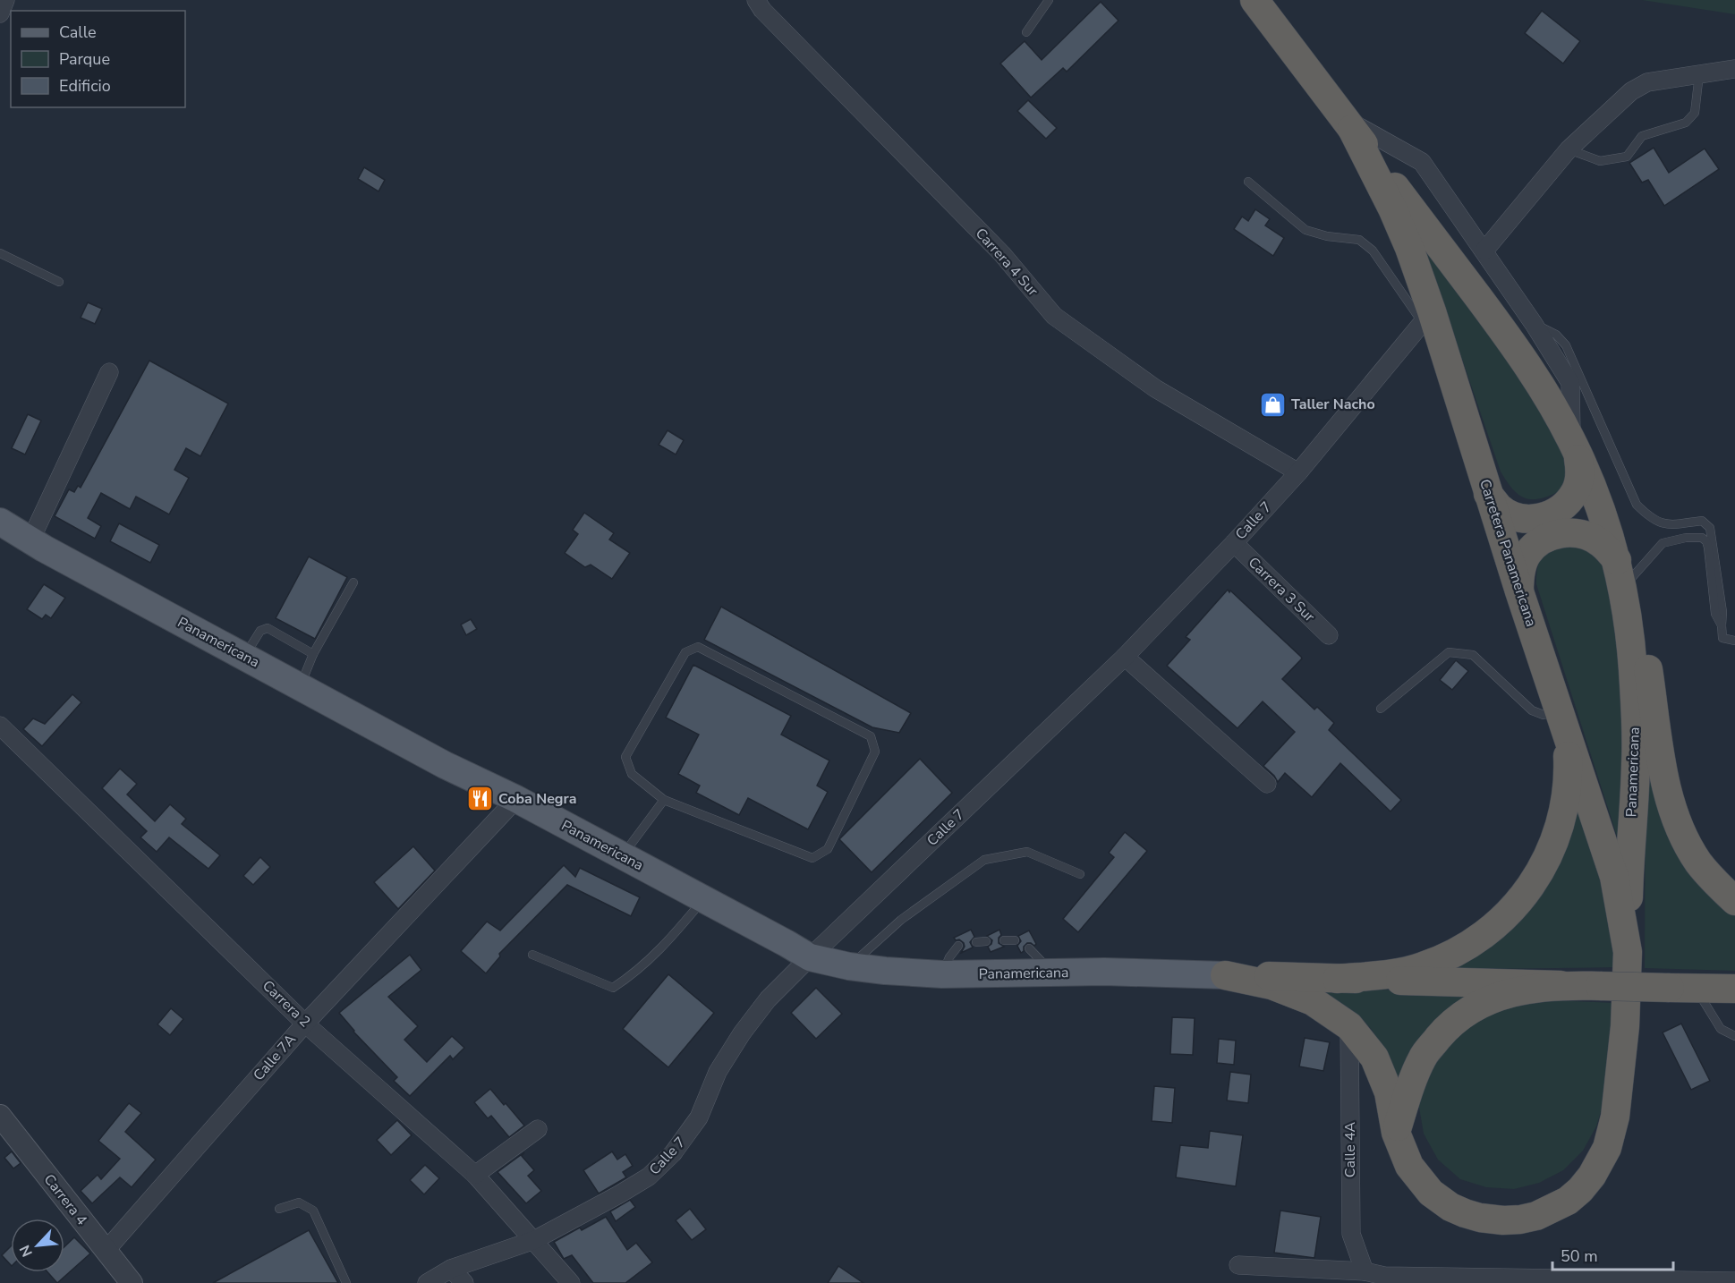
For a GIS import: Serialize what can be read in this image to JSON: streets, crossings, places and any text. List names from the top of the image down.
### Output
{
  "streets": {
    "highway": ["Carretera Panamericana", "Panamericana"],
    "street": [
      "Carrera 4 Sur",
      "Calle 7",
      "Carrera 3 Sur",
      "Carrera 2",
      "Calle 7A",
      "Calle 4A",
      "Carrera 4"
    ]
  },
  "crossings": [
    ["Carrera 4 Sur", "Calle 7"],
    ["Calle 7", "Carretera Panamericana"],
    ["Calle 7", "Carrera 3 Sur"],
    ["Calle 7", "Panamericana"],
    ["Calle 7", "Carrera 2"],
    ["Carretera Panamericana", "Panamericana"],
    ["Panamericana", "Calle 7A"],
    ["Panamericana", "Calle 4A"],
    ["Carrera 2", "Calle 7A"],
    ["Calle 7A", "Carrera 4"]
  ],
  "places": {
    "shop": ["Taller Nacho"],
    "restaurant": ["Coba Negra"]
  },
  "legend": ["Calle", "Parque", "Edificio"],
  "scale_bar": "50 m",
  "north": "bottom left"
}
